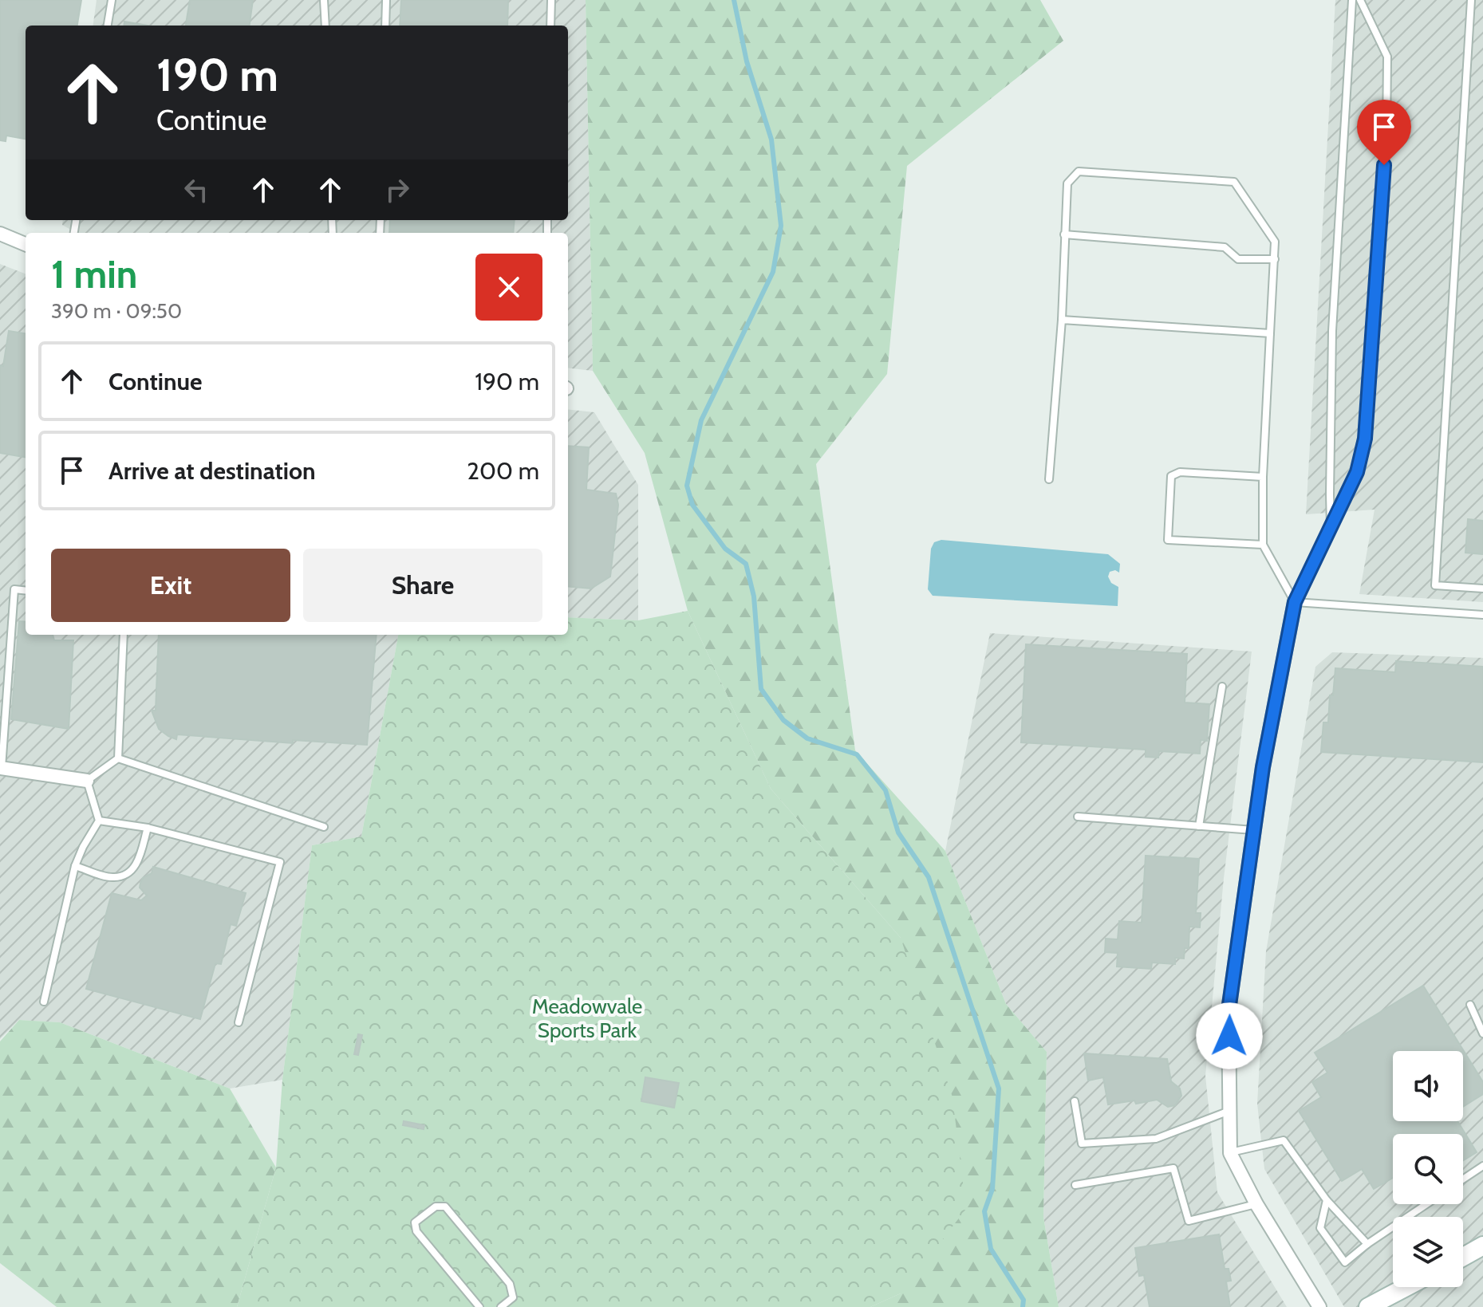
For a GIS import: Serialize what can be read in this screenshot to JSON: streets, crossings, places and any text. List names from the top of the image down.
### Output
{
  "parks": ["Meadowvale Sports Park"],
  "page": {
    "turn": ["190 m", "Continue"],
    "heading": ["1 min", "390 m · 09:50"],
    "list": [
      {
        "name": "Continue",
        "value": "190 m"
      },
      {
        "name": "Arrive at destination",
        "value": "200 m"
      }
    ],
    "buttons": ["Exit", "Share"]
  }
}
